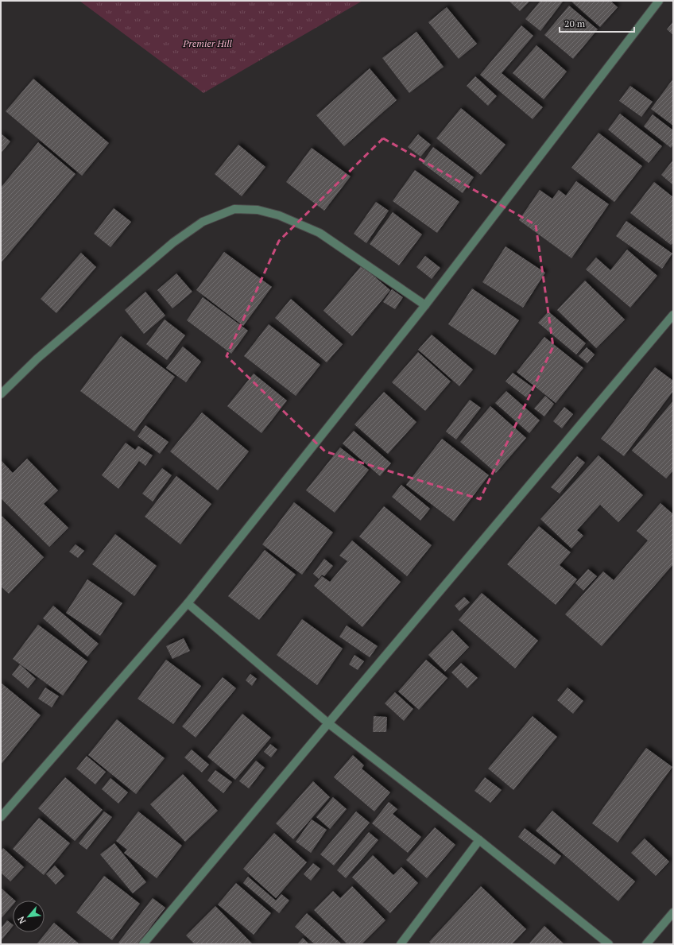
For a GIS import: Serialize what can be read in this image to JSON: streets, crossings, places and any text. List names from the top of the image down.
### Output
{
  "parks": ["Premier Hill"],
  "scale_bar": "20 m",
  "north": "bottom left"
}
